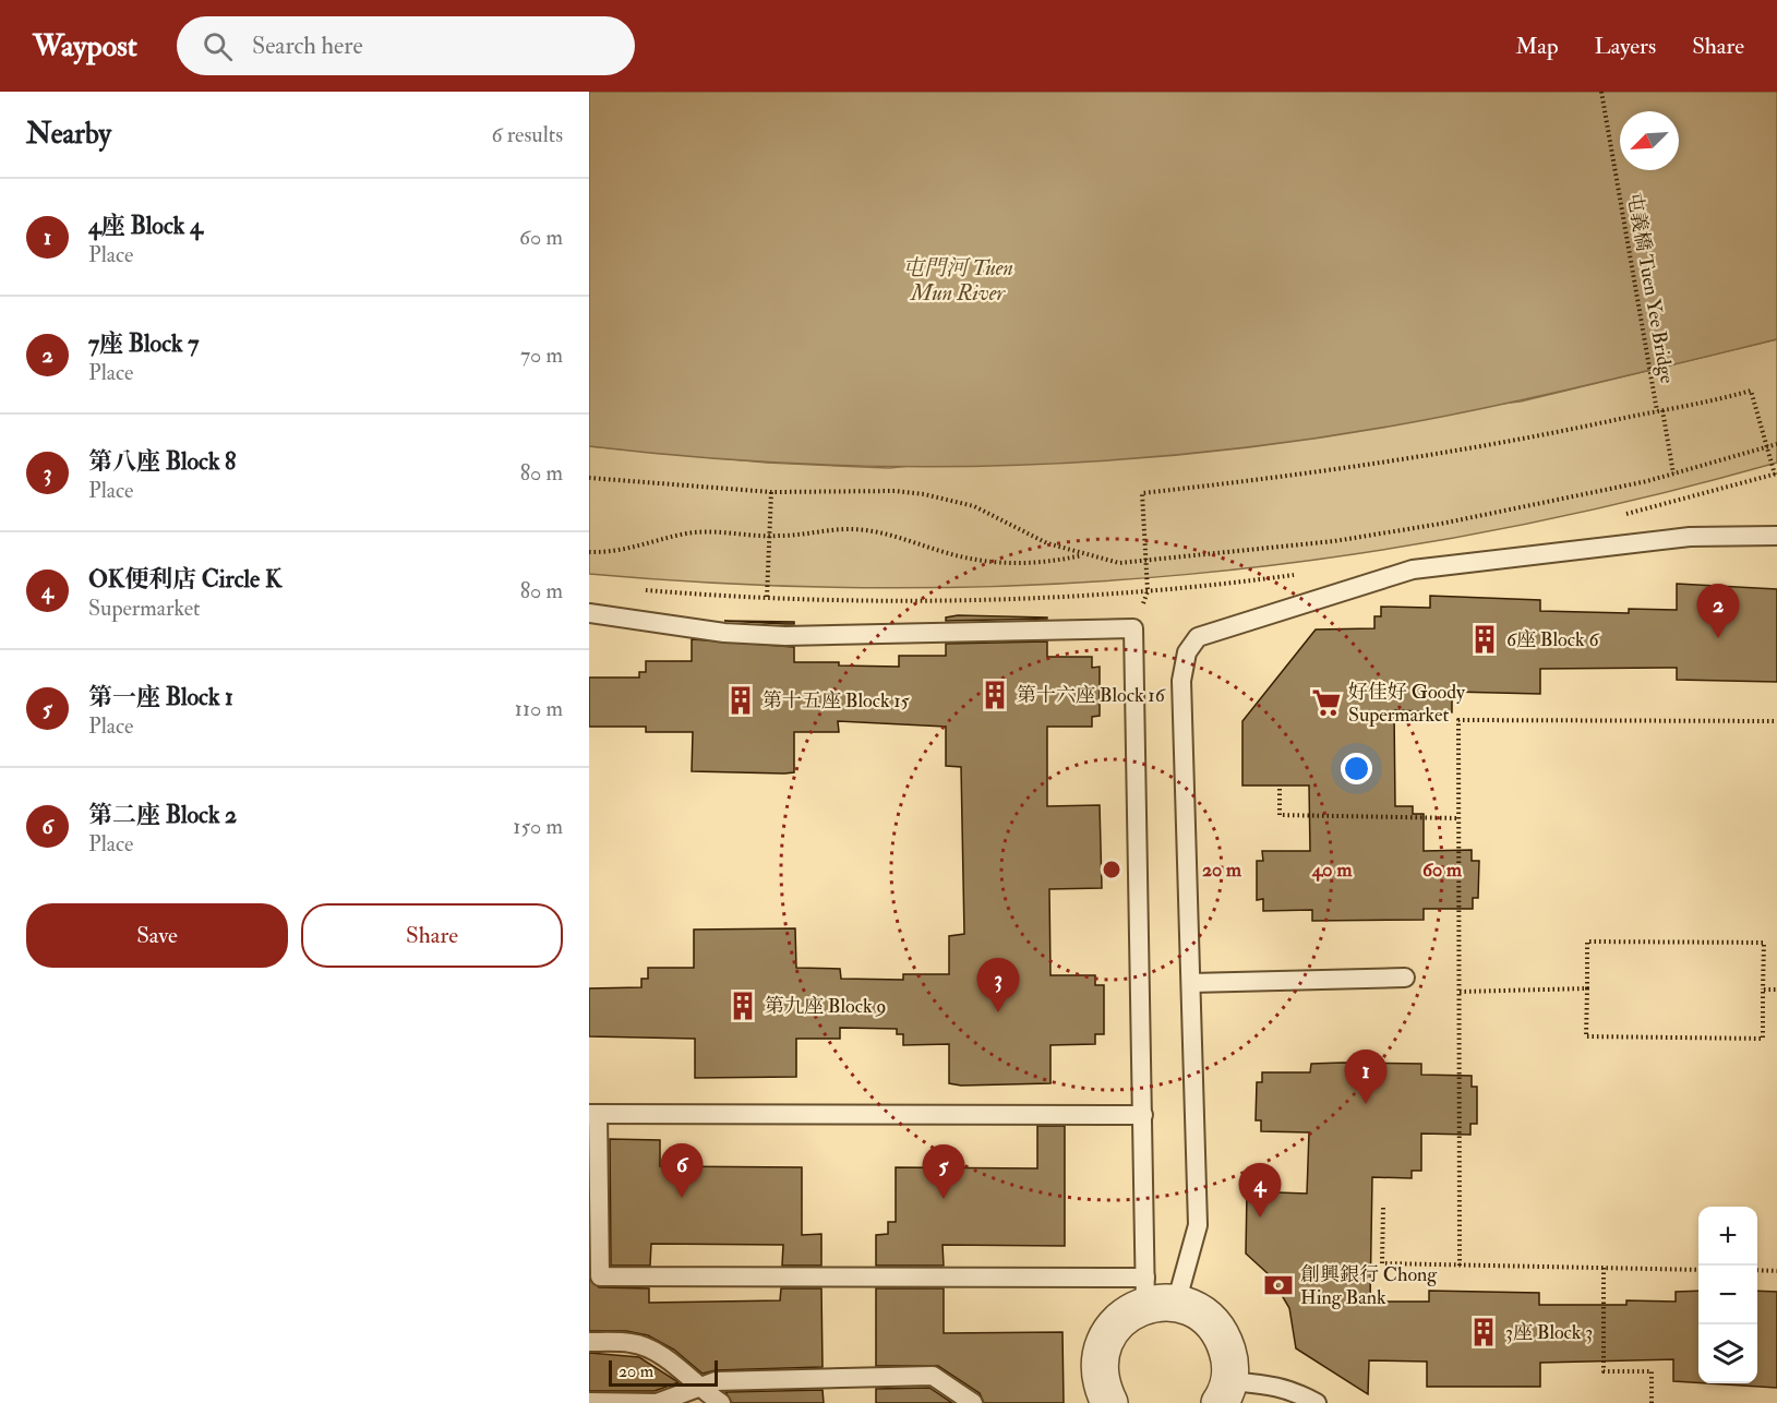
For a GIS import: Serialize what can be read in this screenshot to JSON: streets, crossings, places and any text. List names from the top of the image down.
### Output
{
  "streets": {
    "path": ["屯義橋 Tuen Yee Bridge"]
  },
  "water": ["屯門河 Tuen Mun River"],
  "places": {
    "building": [
      "6座 Block 6",
      "第十六座 Block 16",
      "第十五座 Block 15",
      "第九座 Block 9",
      "3座 Block 3"
    ],
    "supermarket": ["好佳好 Goody Supermarket"],
    "bank": ["創興銀行 Chong Hing Bank"]
  },
  "scale_bar": "20 m",
  "north": "bottom left",
  "page": {
    "header": "Waypost",
    "search": "Search here",
    "nav": ["Map", "Layers", "Share"],
    "heading": ["Nearby", "6 results"],
    "list": [
      {
        "mark": "1",
        "name": "4座 Block 4",
        "note": "Place",
        "value": "60 m"
      },
      {
        "mark": "2",
        "name": "7座 Block 7",
        "note": "Place",
        "value": "70 m"
      },
      {
        "mark": "3",
        "name": "第八座 Block 8",
        "note": "Place",
        "value": "80 m"
      },
      {
        "mark": "4",
        "name": "OK便利店 Circle K",
        "note": "Supermarket",
        "value": "80 m"
      },
      {
        "mark": "5",
        "name": "第一座 Block 1",
        "note": "Place",
        "value": "110 m"
      },
      {
        "mark": "6",
        "name": "第二座 Block 2",
        "note": "Place",
        "value": "150 m"
      }
    ],
    "pins": [
      "2",
      "3",
      "1",
      "6",
      "5",
      "4"
    ],
    "buttons": ["Save", "Share"],
    "map_buttons": ["+", "−"],
    "scale": "20 m"
  },
  "rings": ["20 m", "40 m", "60 m"]
}
